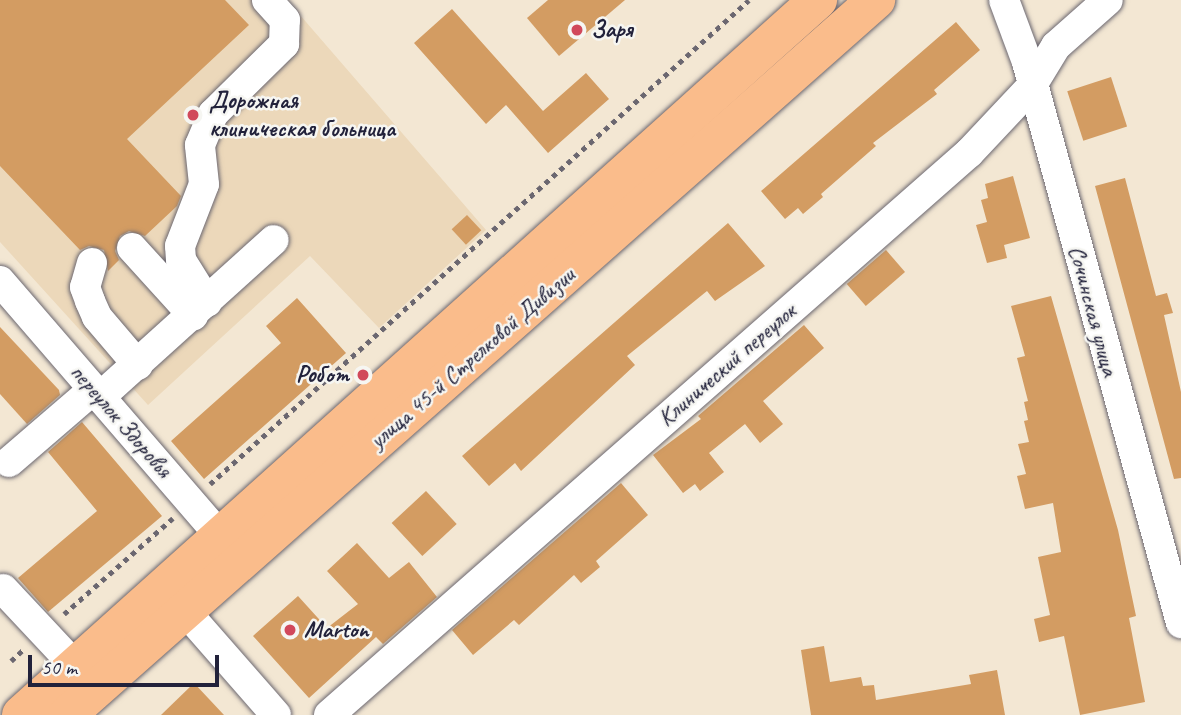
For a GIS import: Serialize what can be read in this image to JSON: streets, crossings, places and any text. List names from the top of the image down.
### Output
{
  "streets": {
    "main road": ["улица 45-й Стрелковой Дивизии"],
    "street": ["Сочинская улица", "Клинический переулок", "переулок Здоровья"]
  },
  "crossings": [
    ["Сочинская улица", "Клинический переулок"],
    ["улица 45-й Стрелковой Дивизии", "переулок Здоровья"]
  ],
  "places": [
    "Заря",
    "Дорожная клиническая больница",
    "Робот",
    "Marton"
  ],
  "scale_bar": "50 m"
}
